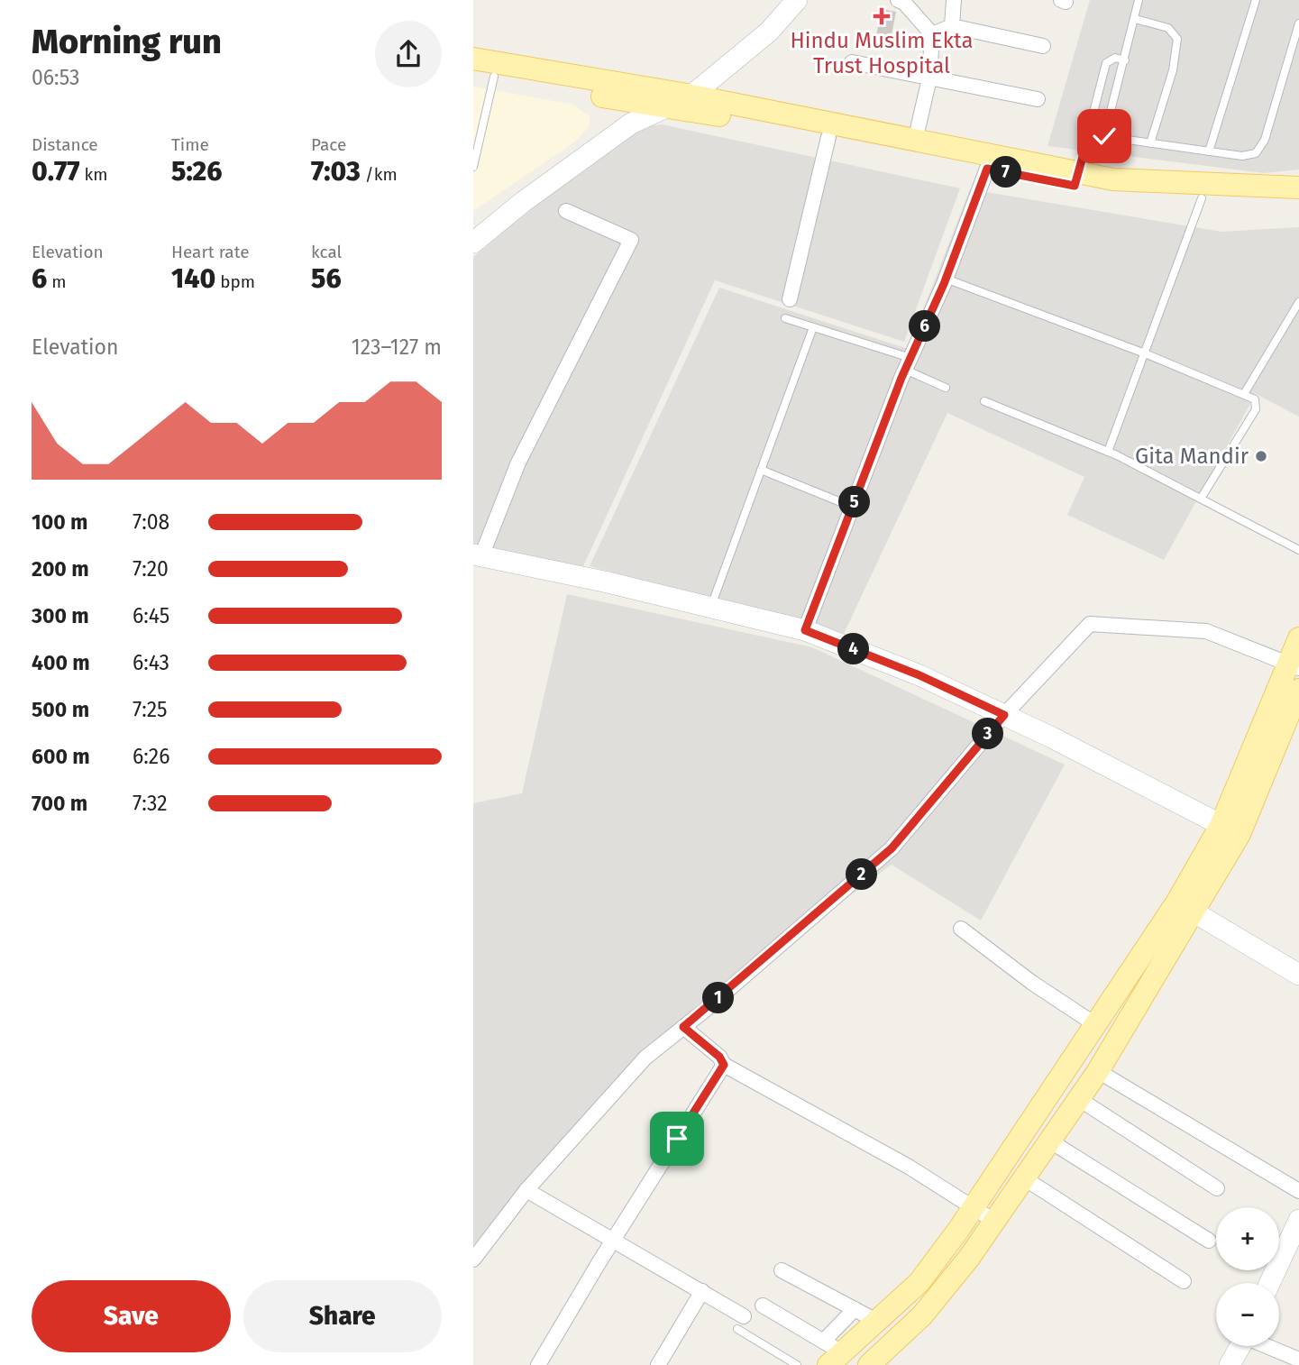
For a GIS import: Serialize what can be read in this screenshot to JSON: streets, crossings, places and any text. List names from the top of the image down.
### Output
{
  "places": {
    "health": ["Hindu Muslim Ekta Trust Hospital"],
    "other": ["Gita Mandir"]
  },
  "page": {
    "heading": ["Morning run", "06:53"],
    "stats": [
      ["Distance", "0.77 km"],
      ["Time", "5:26"],
      ["Pace", "7:03 /km"],
      ["Elevation", "6 m"],
      ["Heart rate", "140 bpm"],
      ["kcal", "56"]
    ],
    "pins": [
      "7",
      "6",
      "5",
      "4",
      "3",
      "2",
      "1"
    ],
    "chart": ["Elevation", "123–127 m"],
    "list": [
      {
        "name": "100 m",
        "note": "7:08"
      },
      {
        "name": "200 m",
        "note": "7:20"
      },
      {
        "name": "300 m",
        "note": "6:45"
      },
      {
        "name": "400 m",
        "note": "6:43"
      },
      {
        "name": "500 m",
        "note": "7:25"
      },
      {
        "name": "600 m",
        "note": "6:26"
      },
      {
        "name": "700 m",
        "note": "7:32"
      }
    ],
    "map_buttons": ["+", "−"],
    "buttons": ["Save", "Share"]
  }
}
